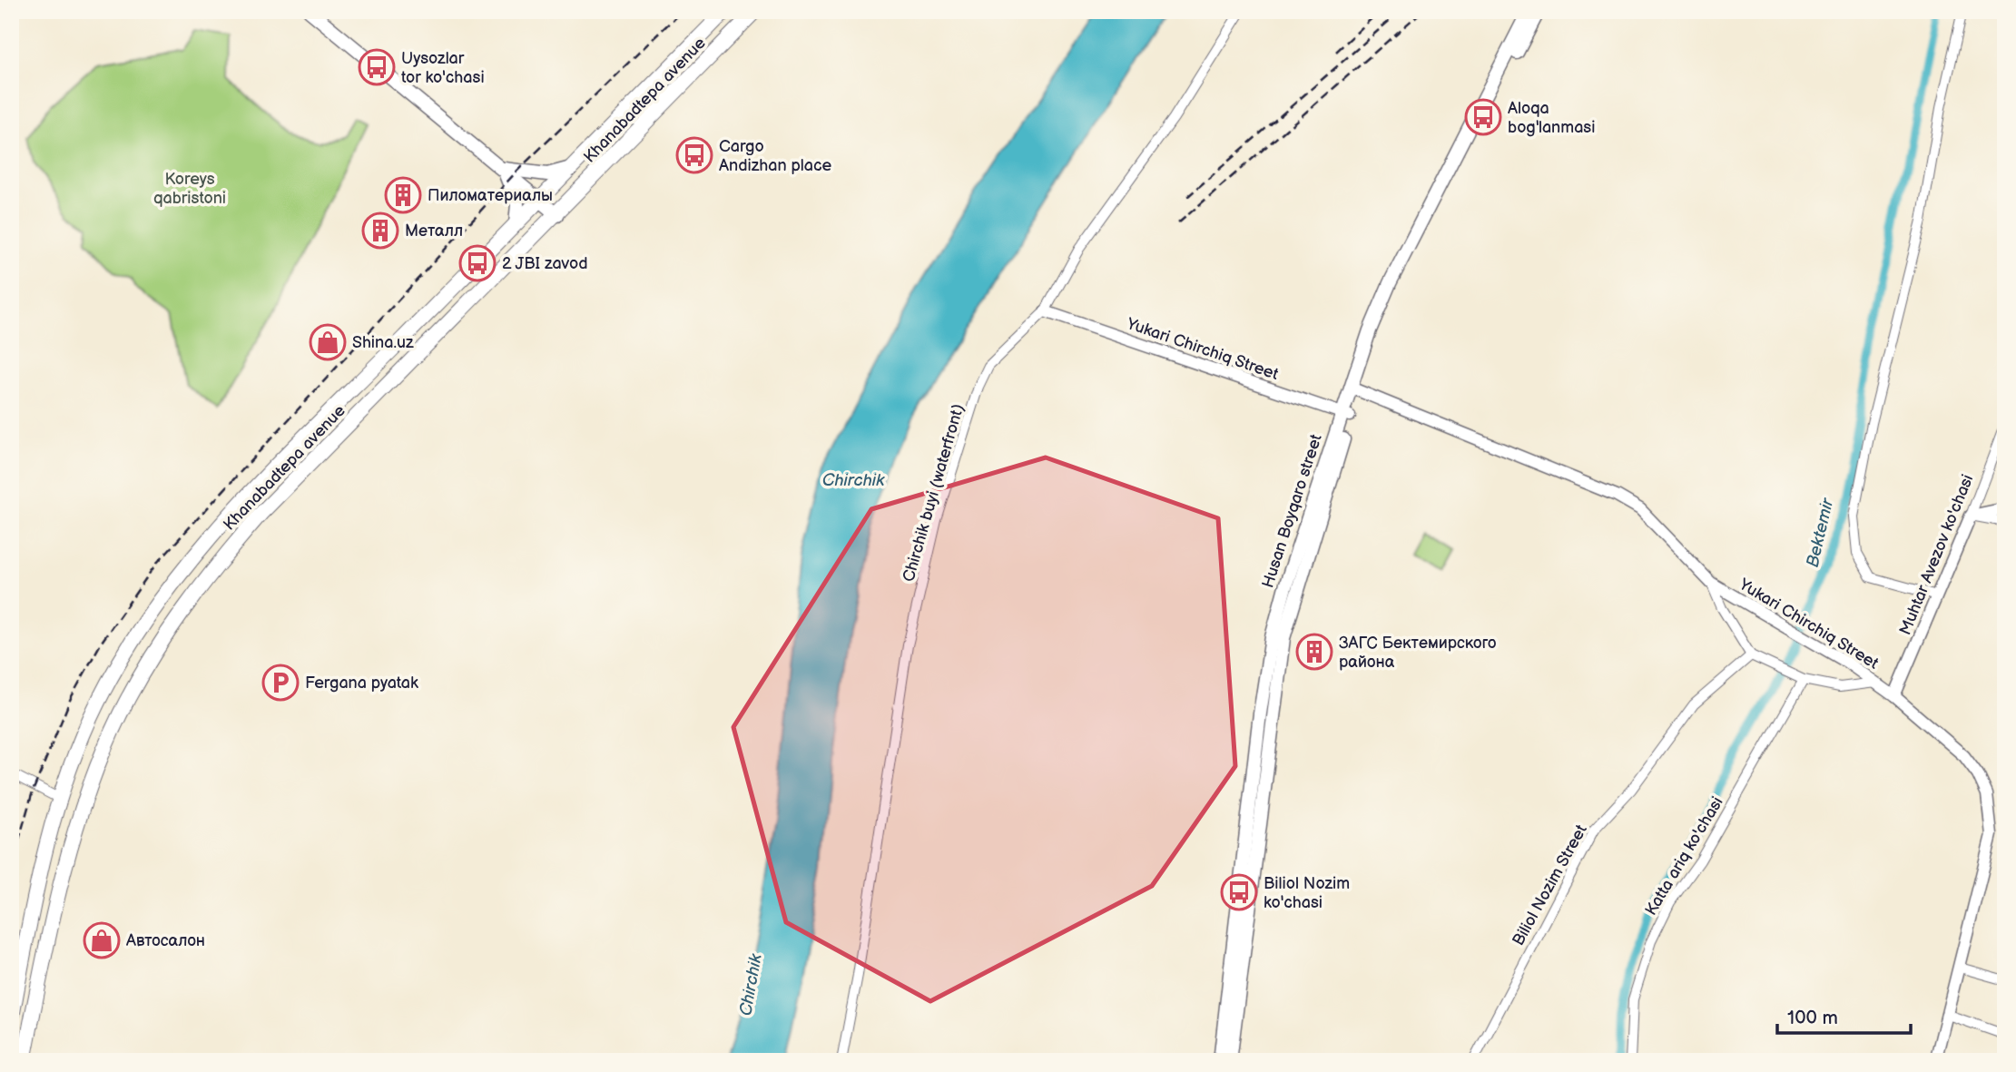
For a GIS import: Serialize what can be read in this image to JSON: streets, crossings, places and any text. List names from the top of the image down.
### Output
{
  "streets": {
    "highway": ["Khanabadtepa avenue"],
    "main road": ["Husan Boyqaro street"],
    "street": [
      "Yukari Chirchiq Street",
      "Chirchik buyi (waterfront)",
      "Muhtar Avezov ko'chasi",
      "Katta ariq ko'chasi",
      "Biliol Nozim Street"
    ]
  },
  "crossings": [
    ["Yukari Chirchiq Street", "Chirchik buyi (waterfront)"],
    ["Yukari Chirchiq Street", "Husan Boyqaro street"],
    ["Yukari Chirchiq Street", "Muhtar Avezov ko'chasi"]
  ],
  "water": ["Chirchik", "Bektemir"],
  "parks": ["Koreys qabristoni"],
  "places": {
    "bus stop": [
      "Uysozlar tor ko'chasi",
      "Aloqa bog'lanmasi",
      "Cargo Andizhan place",
      "2 JBI zavod",
      "Biliol Nozim ko'chasi"
    ],
    "building": ["Пиломатериалы", "Металл", "ЗАГС Бектемирского района"],
    "shop": ["Shina.uz", "Автосалон"],
    "parking": ["Fergana pyatak"]
  },
  "scale_bar": "100 m"
}
